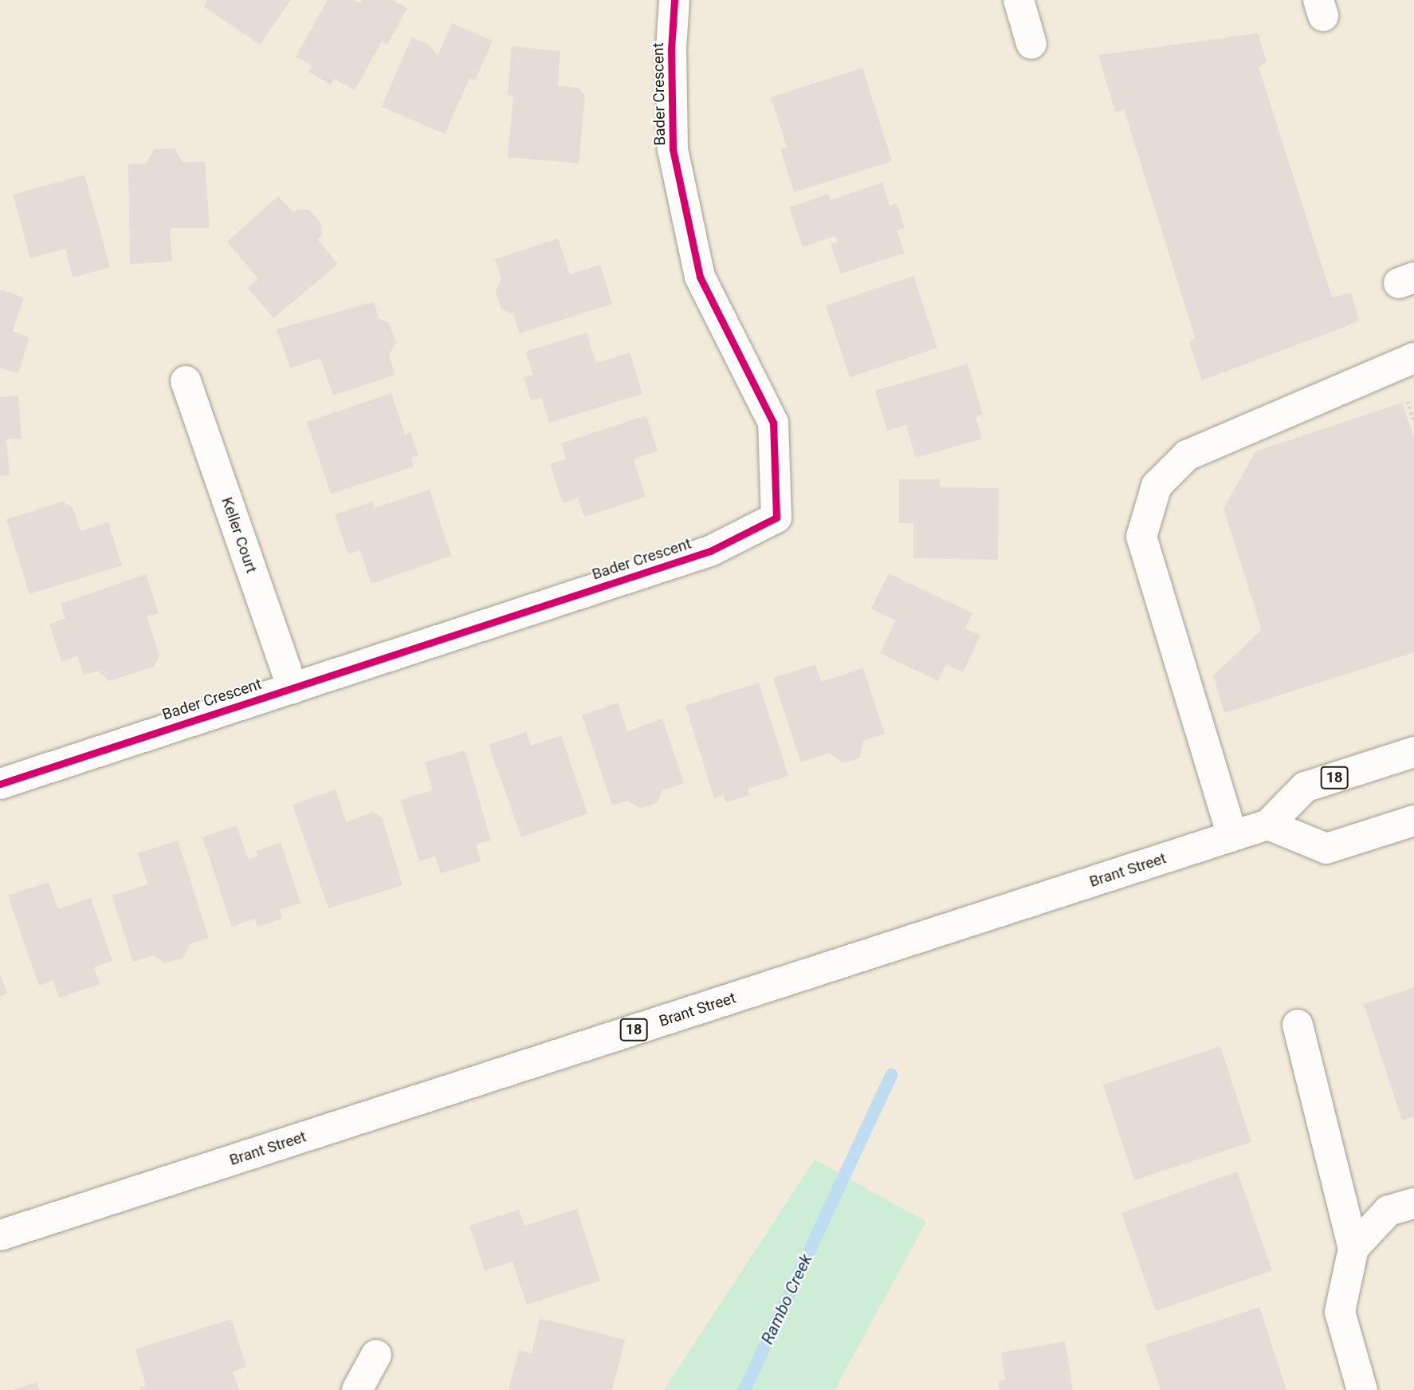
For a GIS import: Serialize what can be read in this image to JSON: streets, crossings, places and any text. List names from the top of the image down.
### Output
{
  "streets": {
    "street": [
      "Bader Crescent",
      "Keller Court",
      "18",
      "Brant Street"
    ]
  },
  "crossings": [
    ["Bader Crescent", "Keller Court"]
  ],
  "water": ["Rambo Creek"]
}
